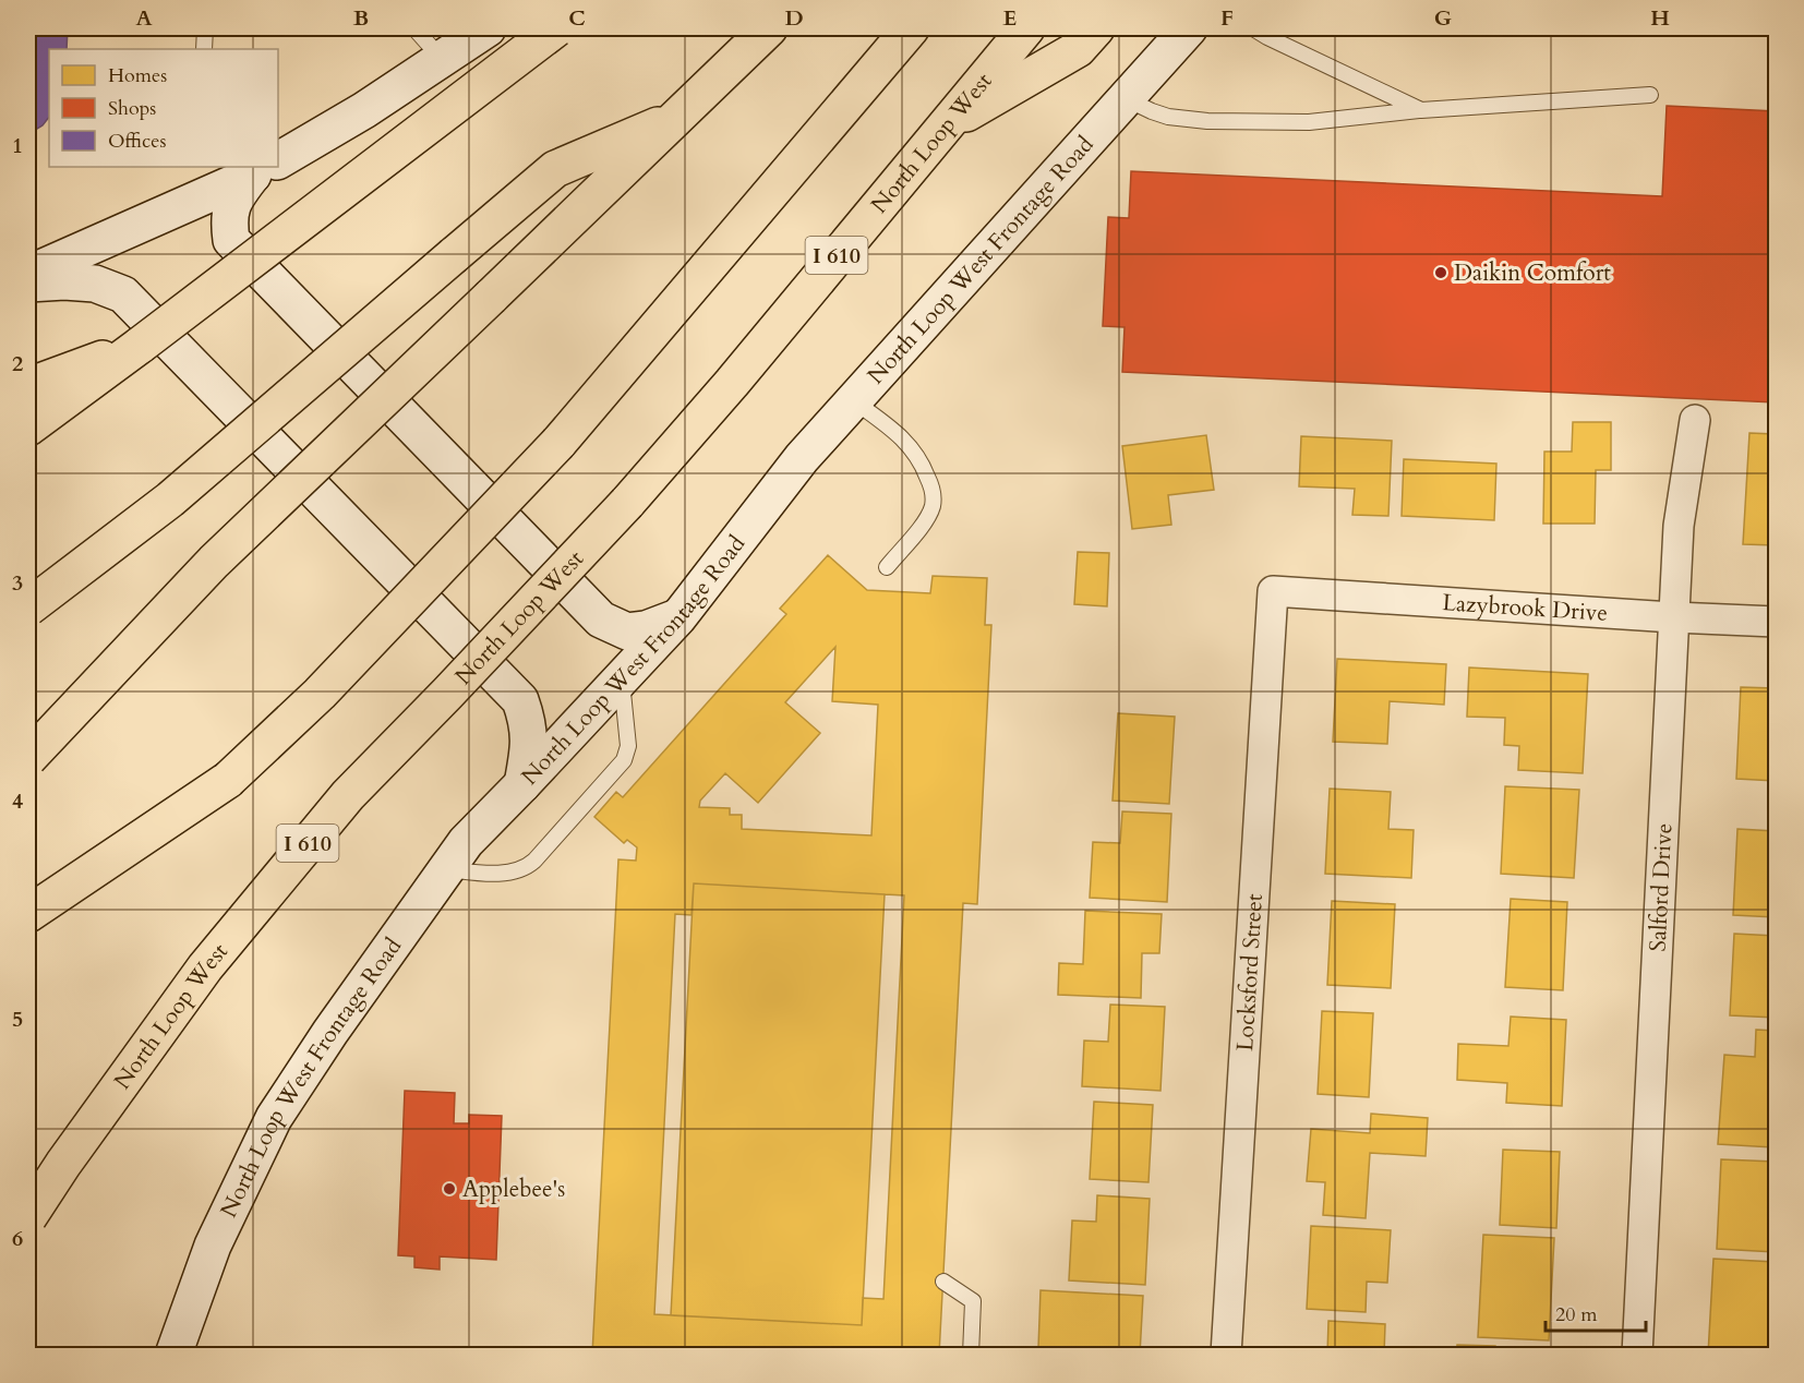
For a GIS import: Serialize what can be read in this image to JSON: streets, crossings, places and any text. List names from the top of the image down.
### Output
{
  "streets": {
    "highway": ["North Loop West", "I 610"],
    "main road": ["North Loop West Frontage Road"],
    "street": ["Lazybrook Drive", "Salford Drive", "Locksford Street"]
  },
  "crossings": [
    ["Lazybrook Drive", "Salford Drive"],
    ["Lazybrook Drive", "Locksford Street"]
  ],
  "places": ["Daikin Comfort", "Applebee's"],
  "legend": ["Homes", "Shops", "Offices"],
  "scale_bar": "20 m",
  "grid": {
    "columns": [
      "A",
      "B",
      "C",
      "D",
      "E",
      "F",
      "G",
      "H"
    ],
    "rows": [
      "1",
      "2",
      "3",
      "4",
      "5",
      "6"
    ]
  }
}
